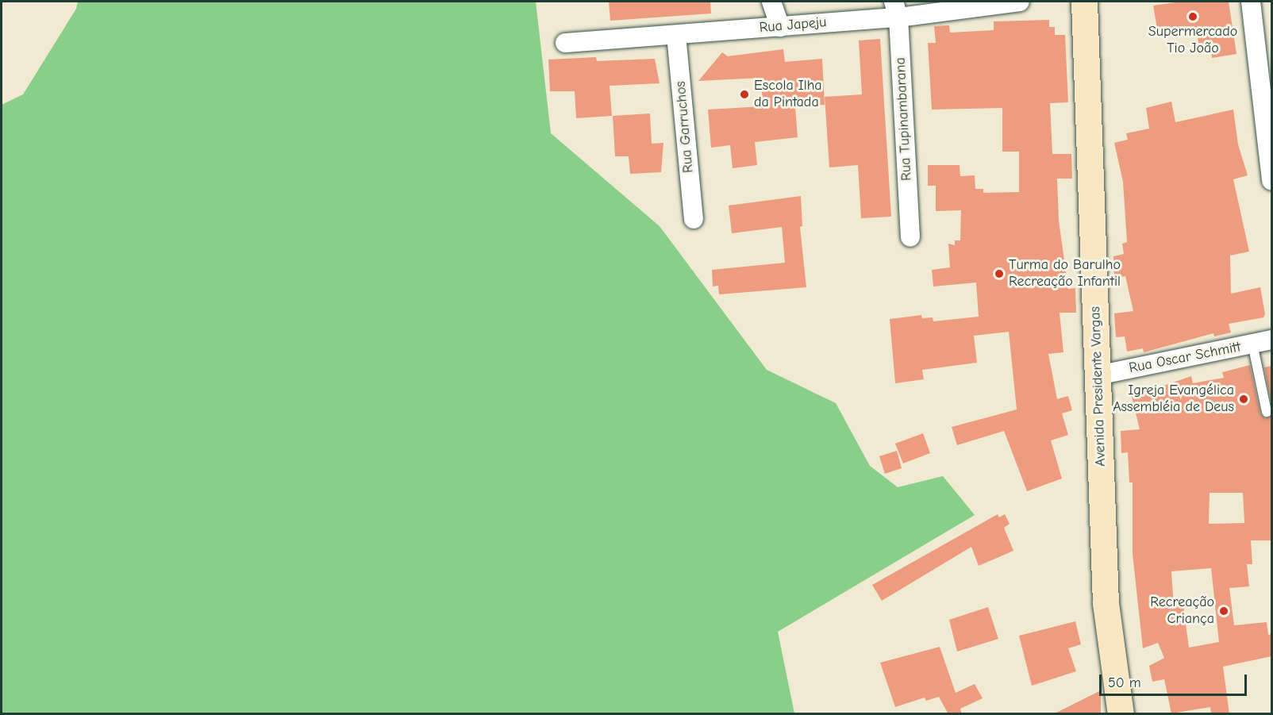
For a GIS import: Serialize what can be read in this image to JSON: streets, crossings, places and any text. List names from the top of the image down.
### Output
{
  "streets": {
    "street": [
      "Rua Japeju",
      "Rua Tupinambarana",
      "Rua Garruchos",
      "Rua Oscar Schmitt",
      "Avenida Presidente Vargas"
    ]
  },
  "crossings": [
    ["Rua Japeju", "Rua Tupinambarana"],
    ["Rua Japeju", "Rua Garruchos"],
    ["Rua Oscar Schmitt", "Avenida Presidente Vargas"]
  ],
  "places": [
    "Supermercado Tio João",
    "Escola Ilha da Pintada",
    "Turma do Barulho Recreação Infantil",
    "Igreja Evangélica Assembléia de Deus",
    "Recreação Criança"
  ],
  "scale_bar": "50 m"
}
